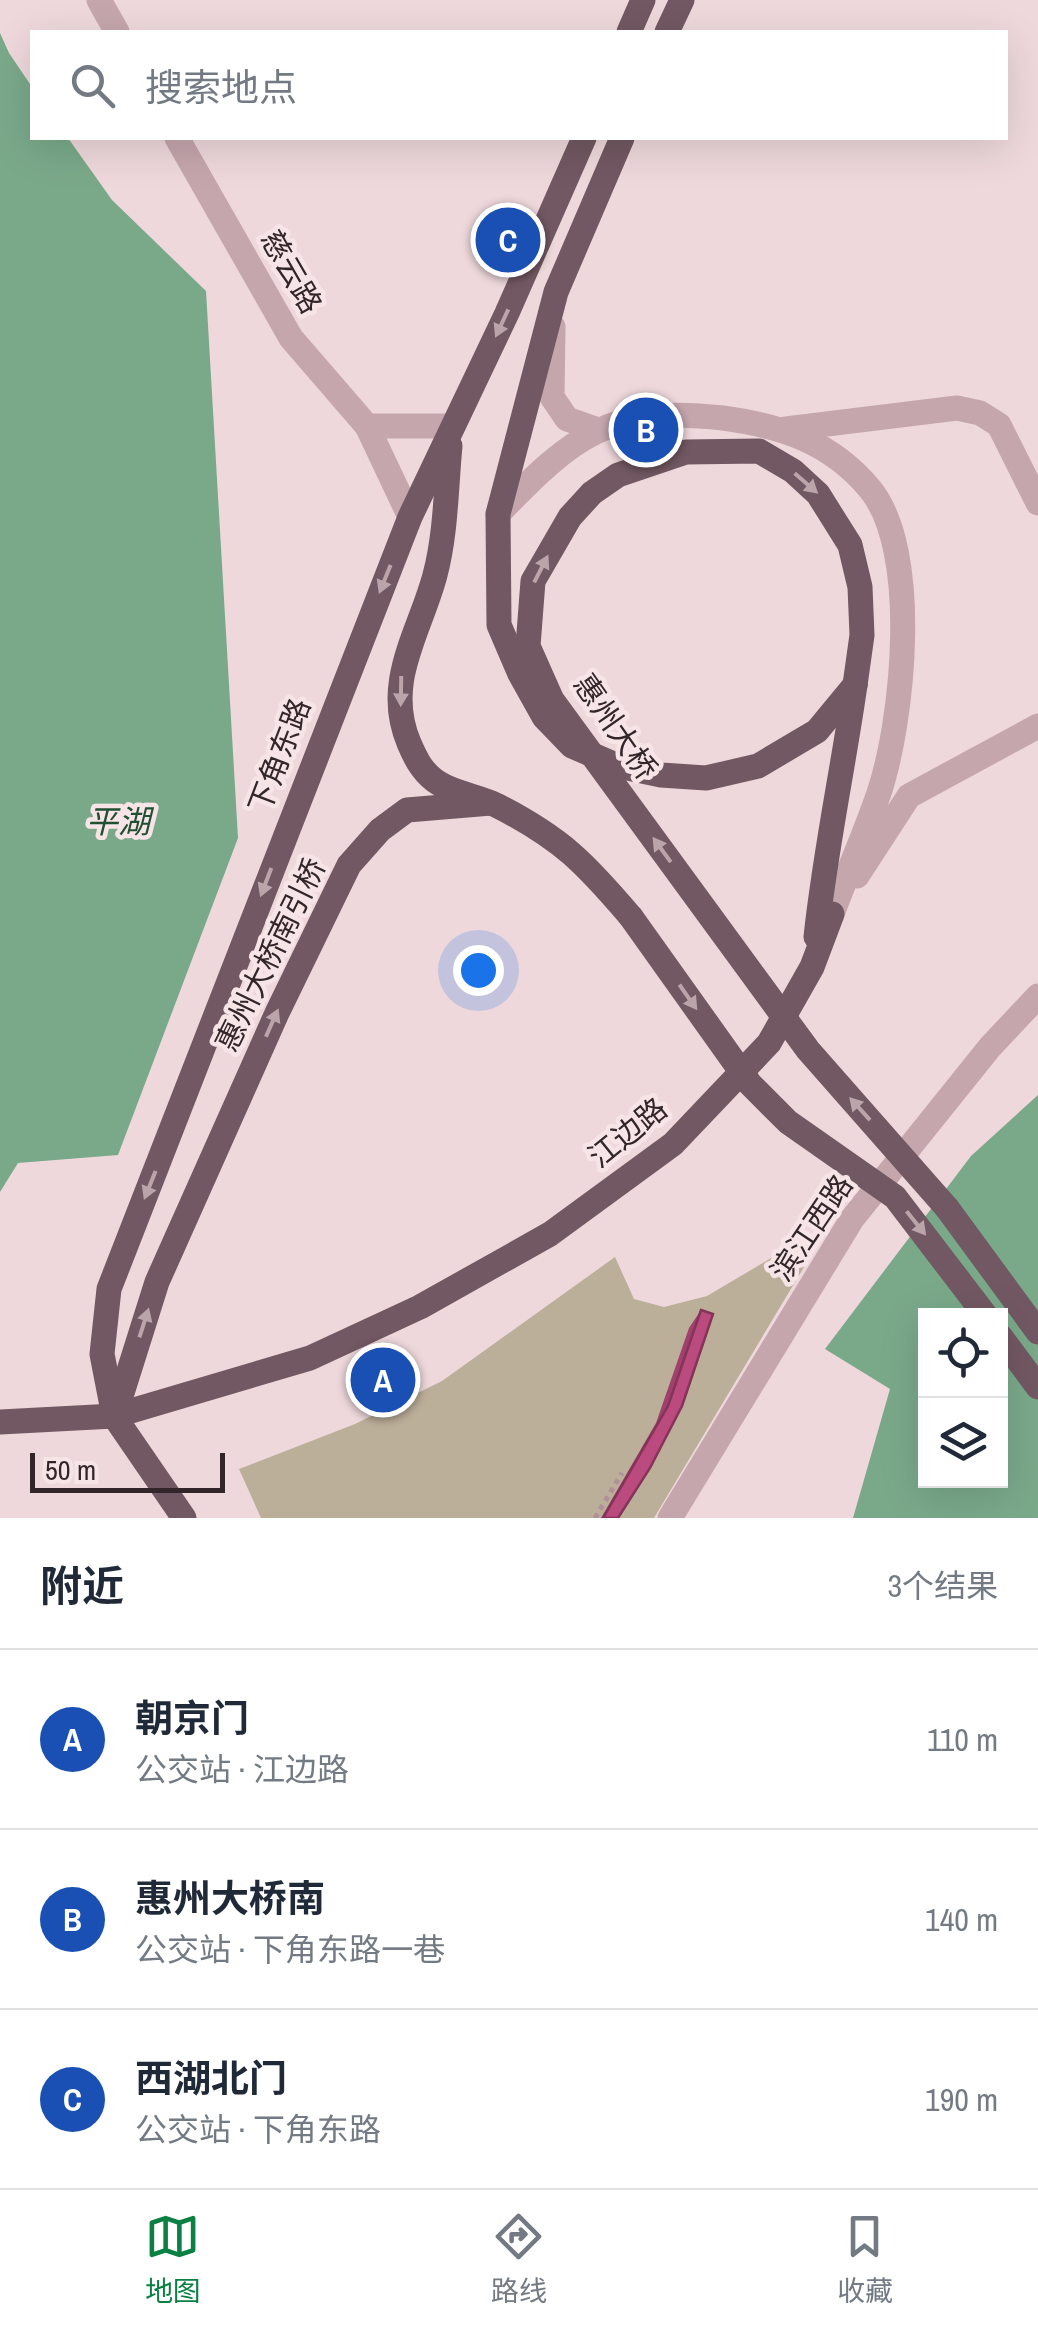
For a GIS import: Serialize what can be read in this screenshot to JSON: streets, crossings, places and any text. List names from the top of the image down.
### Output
{
  "streets": {
    "main road": [
      "惠州大桥",
      "下角东路",
      "惠州大桥南引桥",
      "江边路"
    ],
    "street": ["慈云路", "滨江西路"]
  },
  "crossings": [
    ["慈云路", "下角东路"],
    ["惠州大桥", "江边路"],
    ["下角东路", "惠州大桥南引桥"],
    ["下角东路", "江边路"],
    ["惠州大桥南引桥", "江边路"]
  ],
  "one_way": ["下角东路", "惠州大桥南引桥"],
  "water": ["平湖"],
  "scale_bar": "50 m",
  "page": {
    "search": "搜索地点",
    "pins": ["C", "B", "A"],
    "scale": "50 m",
    "heading": ["附近", "3个结果"],
    "list": [
      {
        "mark": "A",
        "name": "朝京门",
        "note": "公交站 · 江边路",
        "value": "110 m"
      },
      {
        "mark": "B",
        "name": "惠州大桥南",
        "note": "公交站 · 下角东路一巷",
        "value": "140 m"
      },
      {
        "mark": "C",
        "name": "西湖北门",
        "note": "公交站 · 下角东路",
        "value": "190 m"
      }
    ],
    "nav": ["地图", "路线", "收藏"]
  }
}
